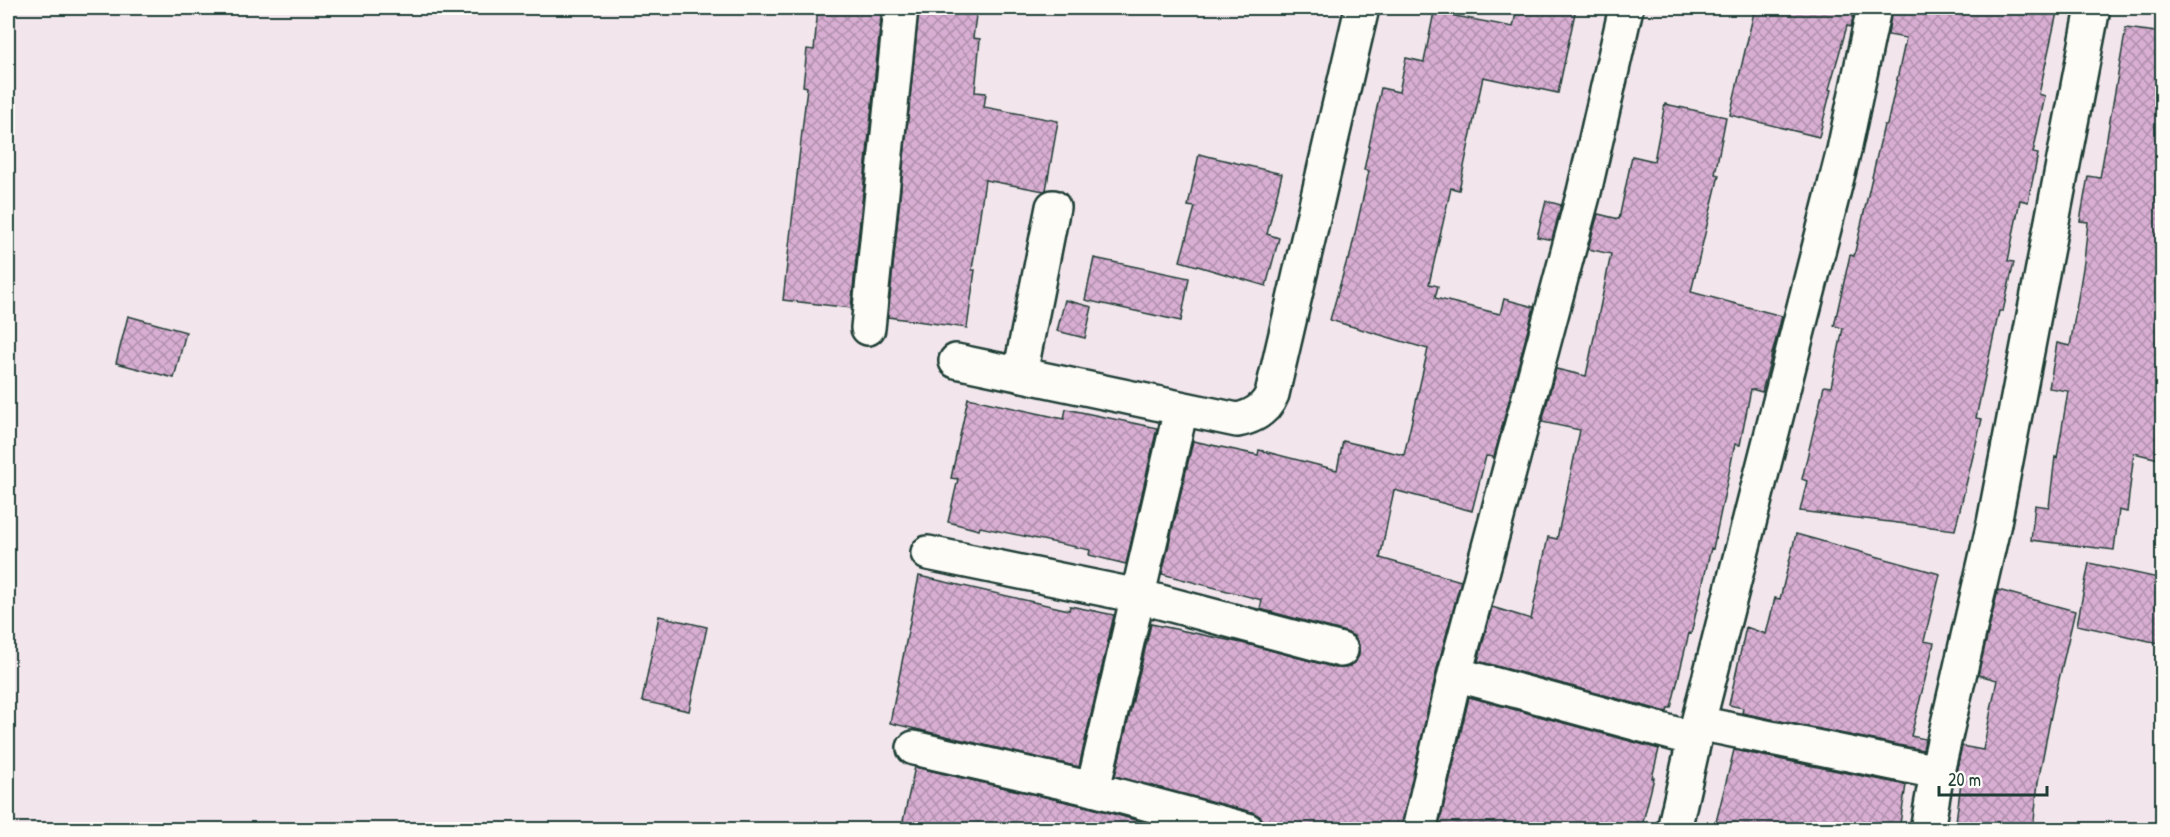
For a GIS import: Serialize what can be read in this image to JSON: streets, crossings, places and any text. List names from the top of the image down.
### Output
{
  "scale_bar": "20 m"
}
